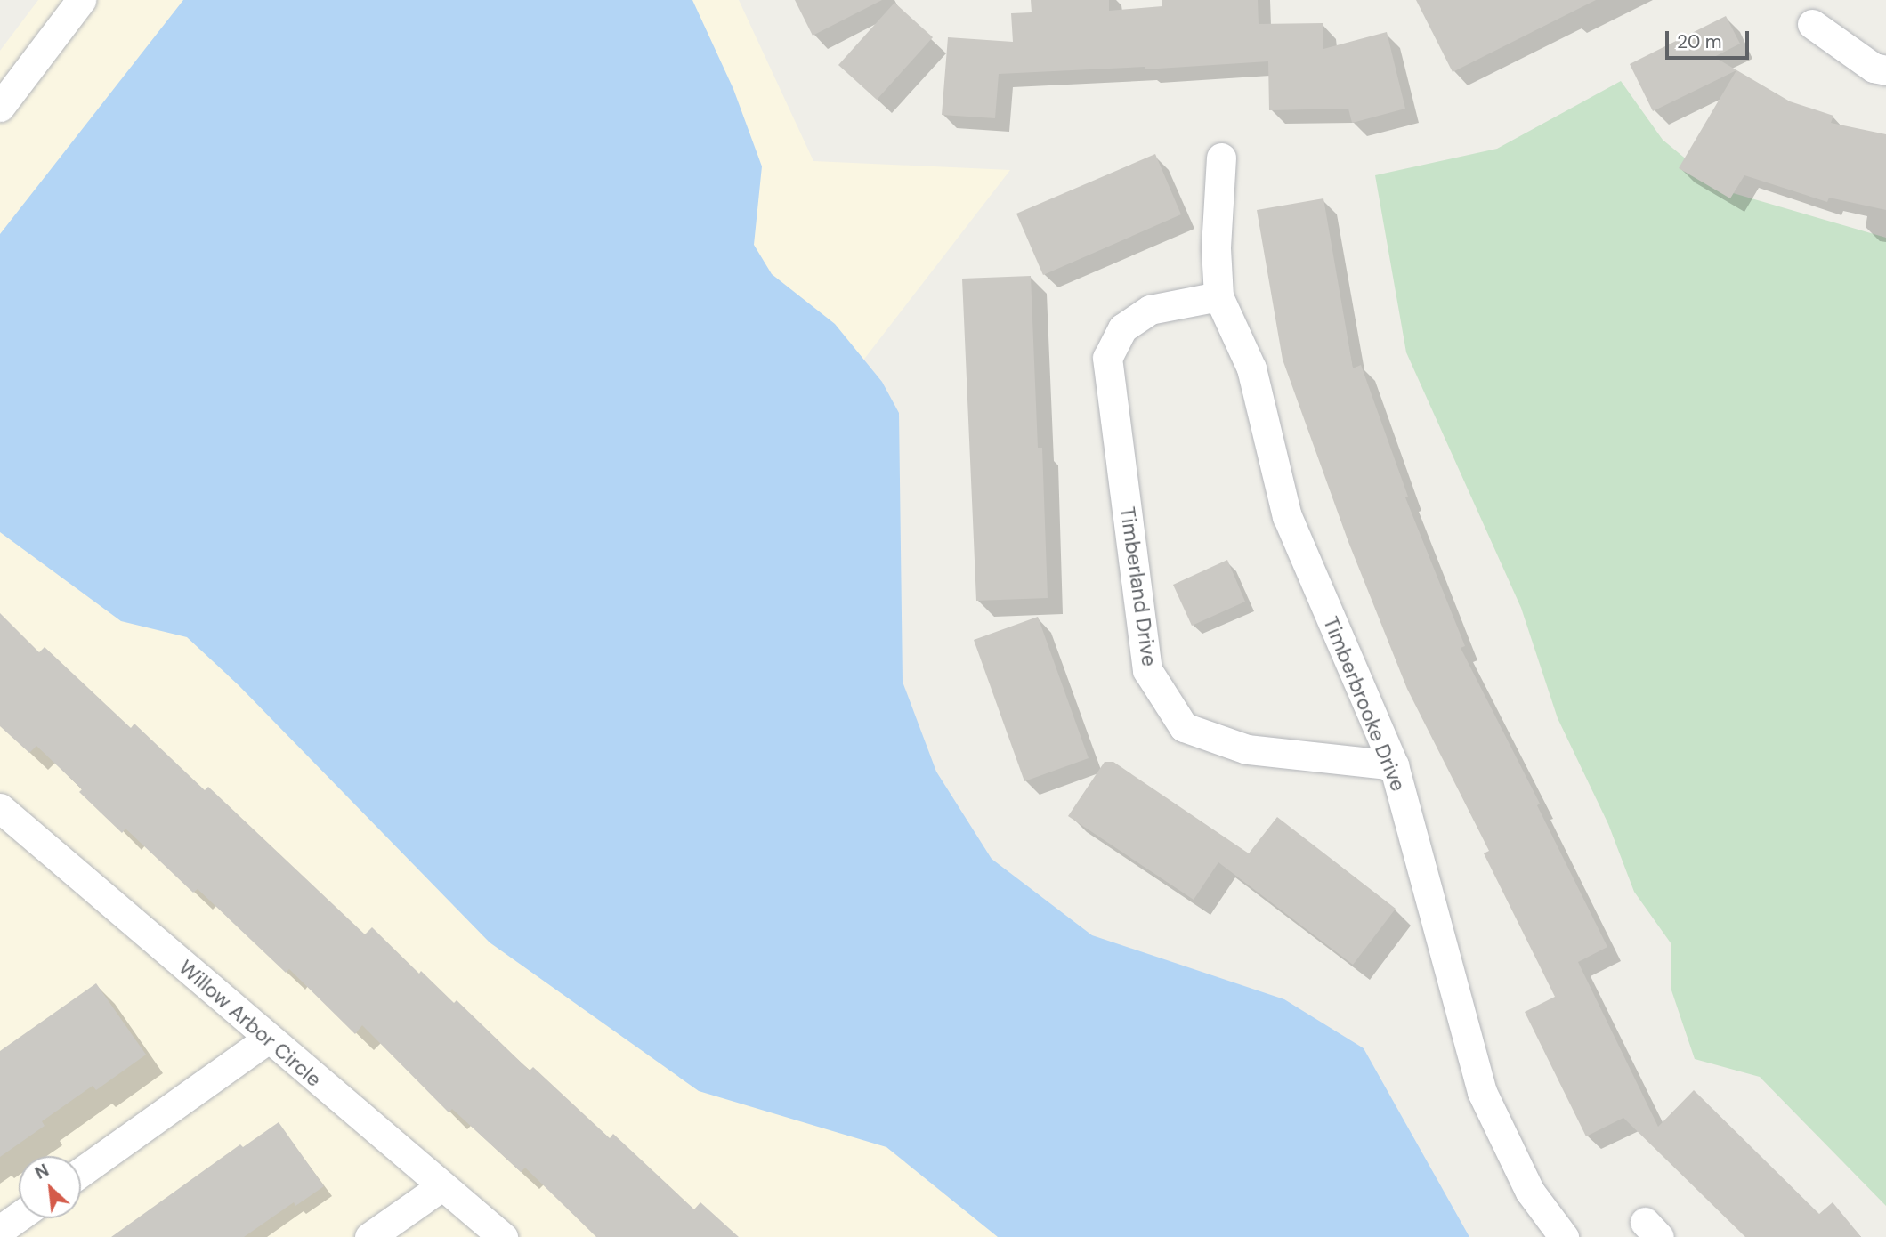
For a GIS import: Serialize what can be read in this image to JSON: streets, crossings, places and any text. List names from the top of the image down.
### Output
{
  "streets": {
    "street": ["Timberland Drive", "Timberbrooke Drive", "Willow Arbor Circle"]
  },
  "crossings": [
    ["Timberland Drive", "Timberbrooke Drive"]
  ],
  "scale_bar": "20 m",
  "north": "top left"
}
